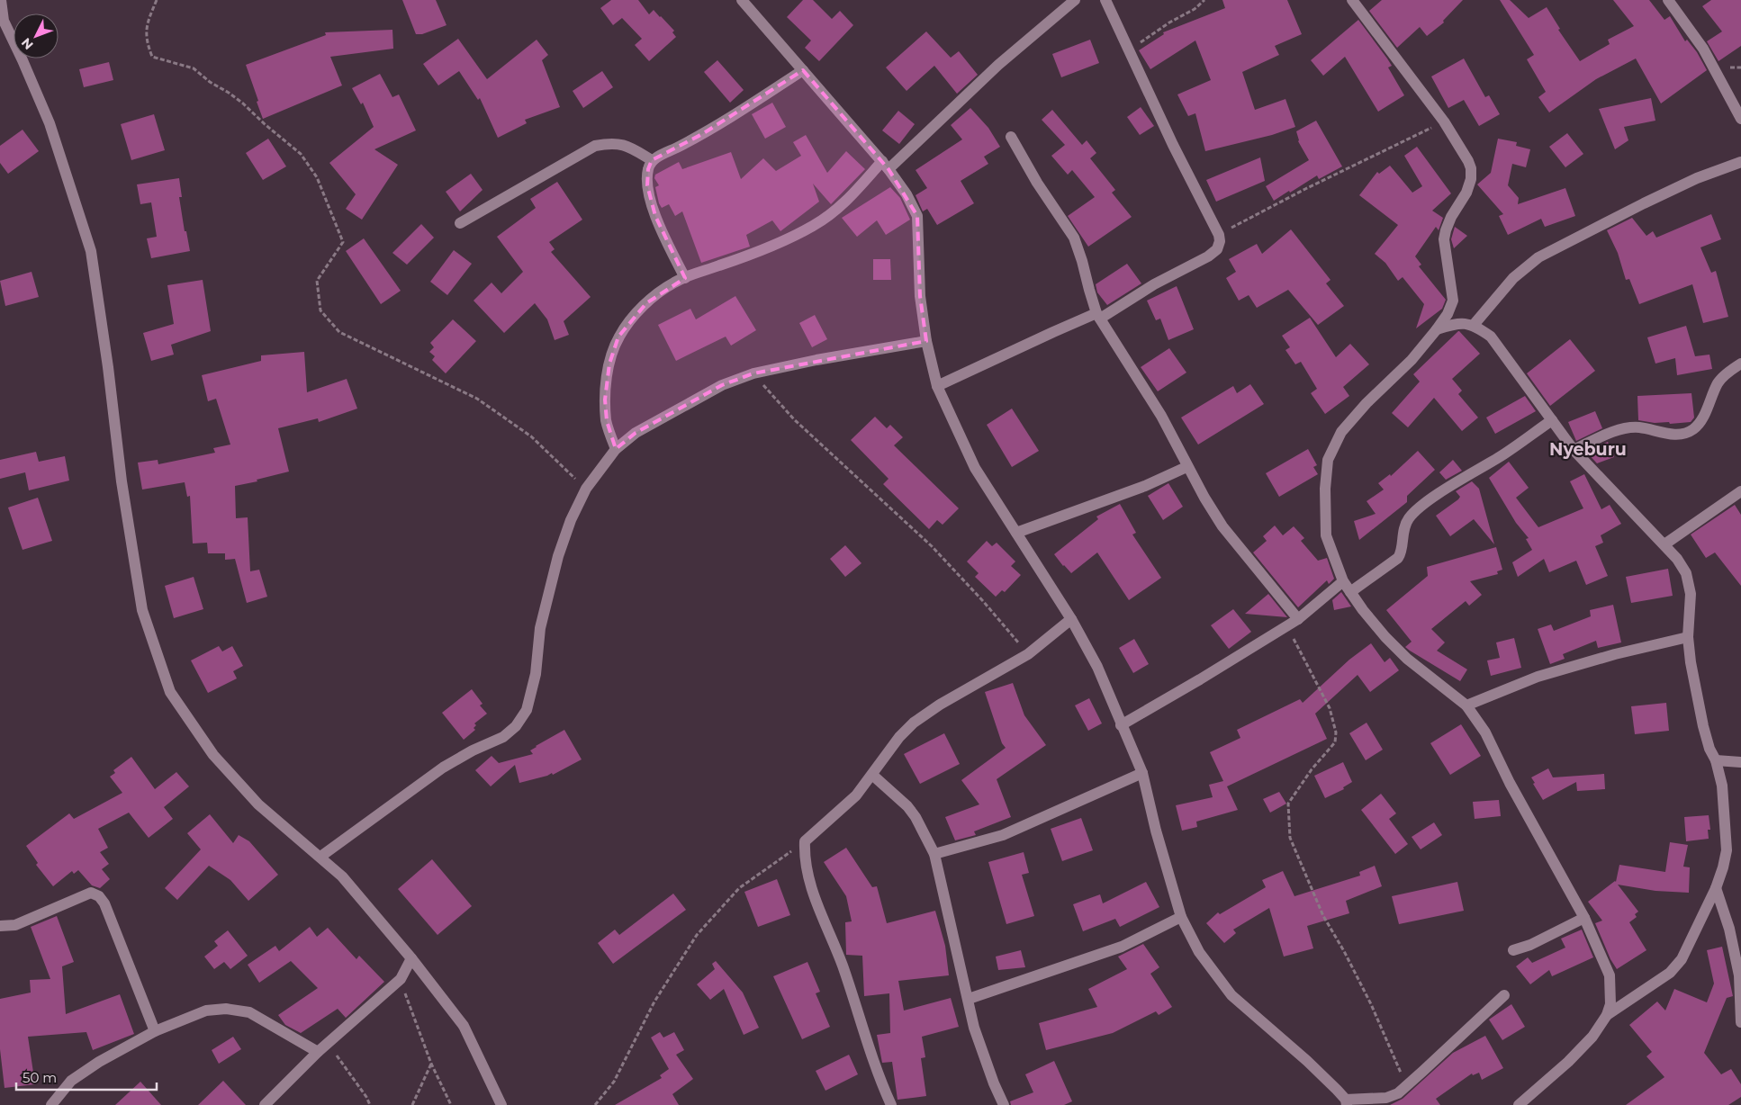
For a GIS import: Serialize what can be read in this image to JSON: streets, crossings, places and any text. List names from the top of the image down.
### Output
{
  "districts": ["Nyeburu"],
  "scale_bar": "50 m",
  "north": "bottom left"
}
